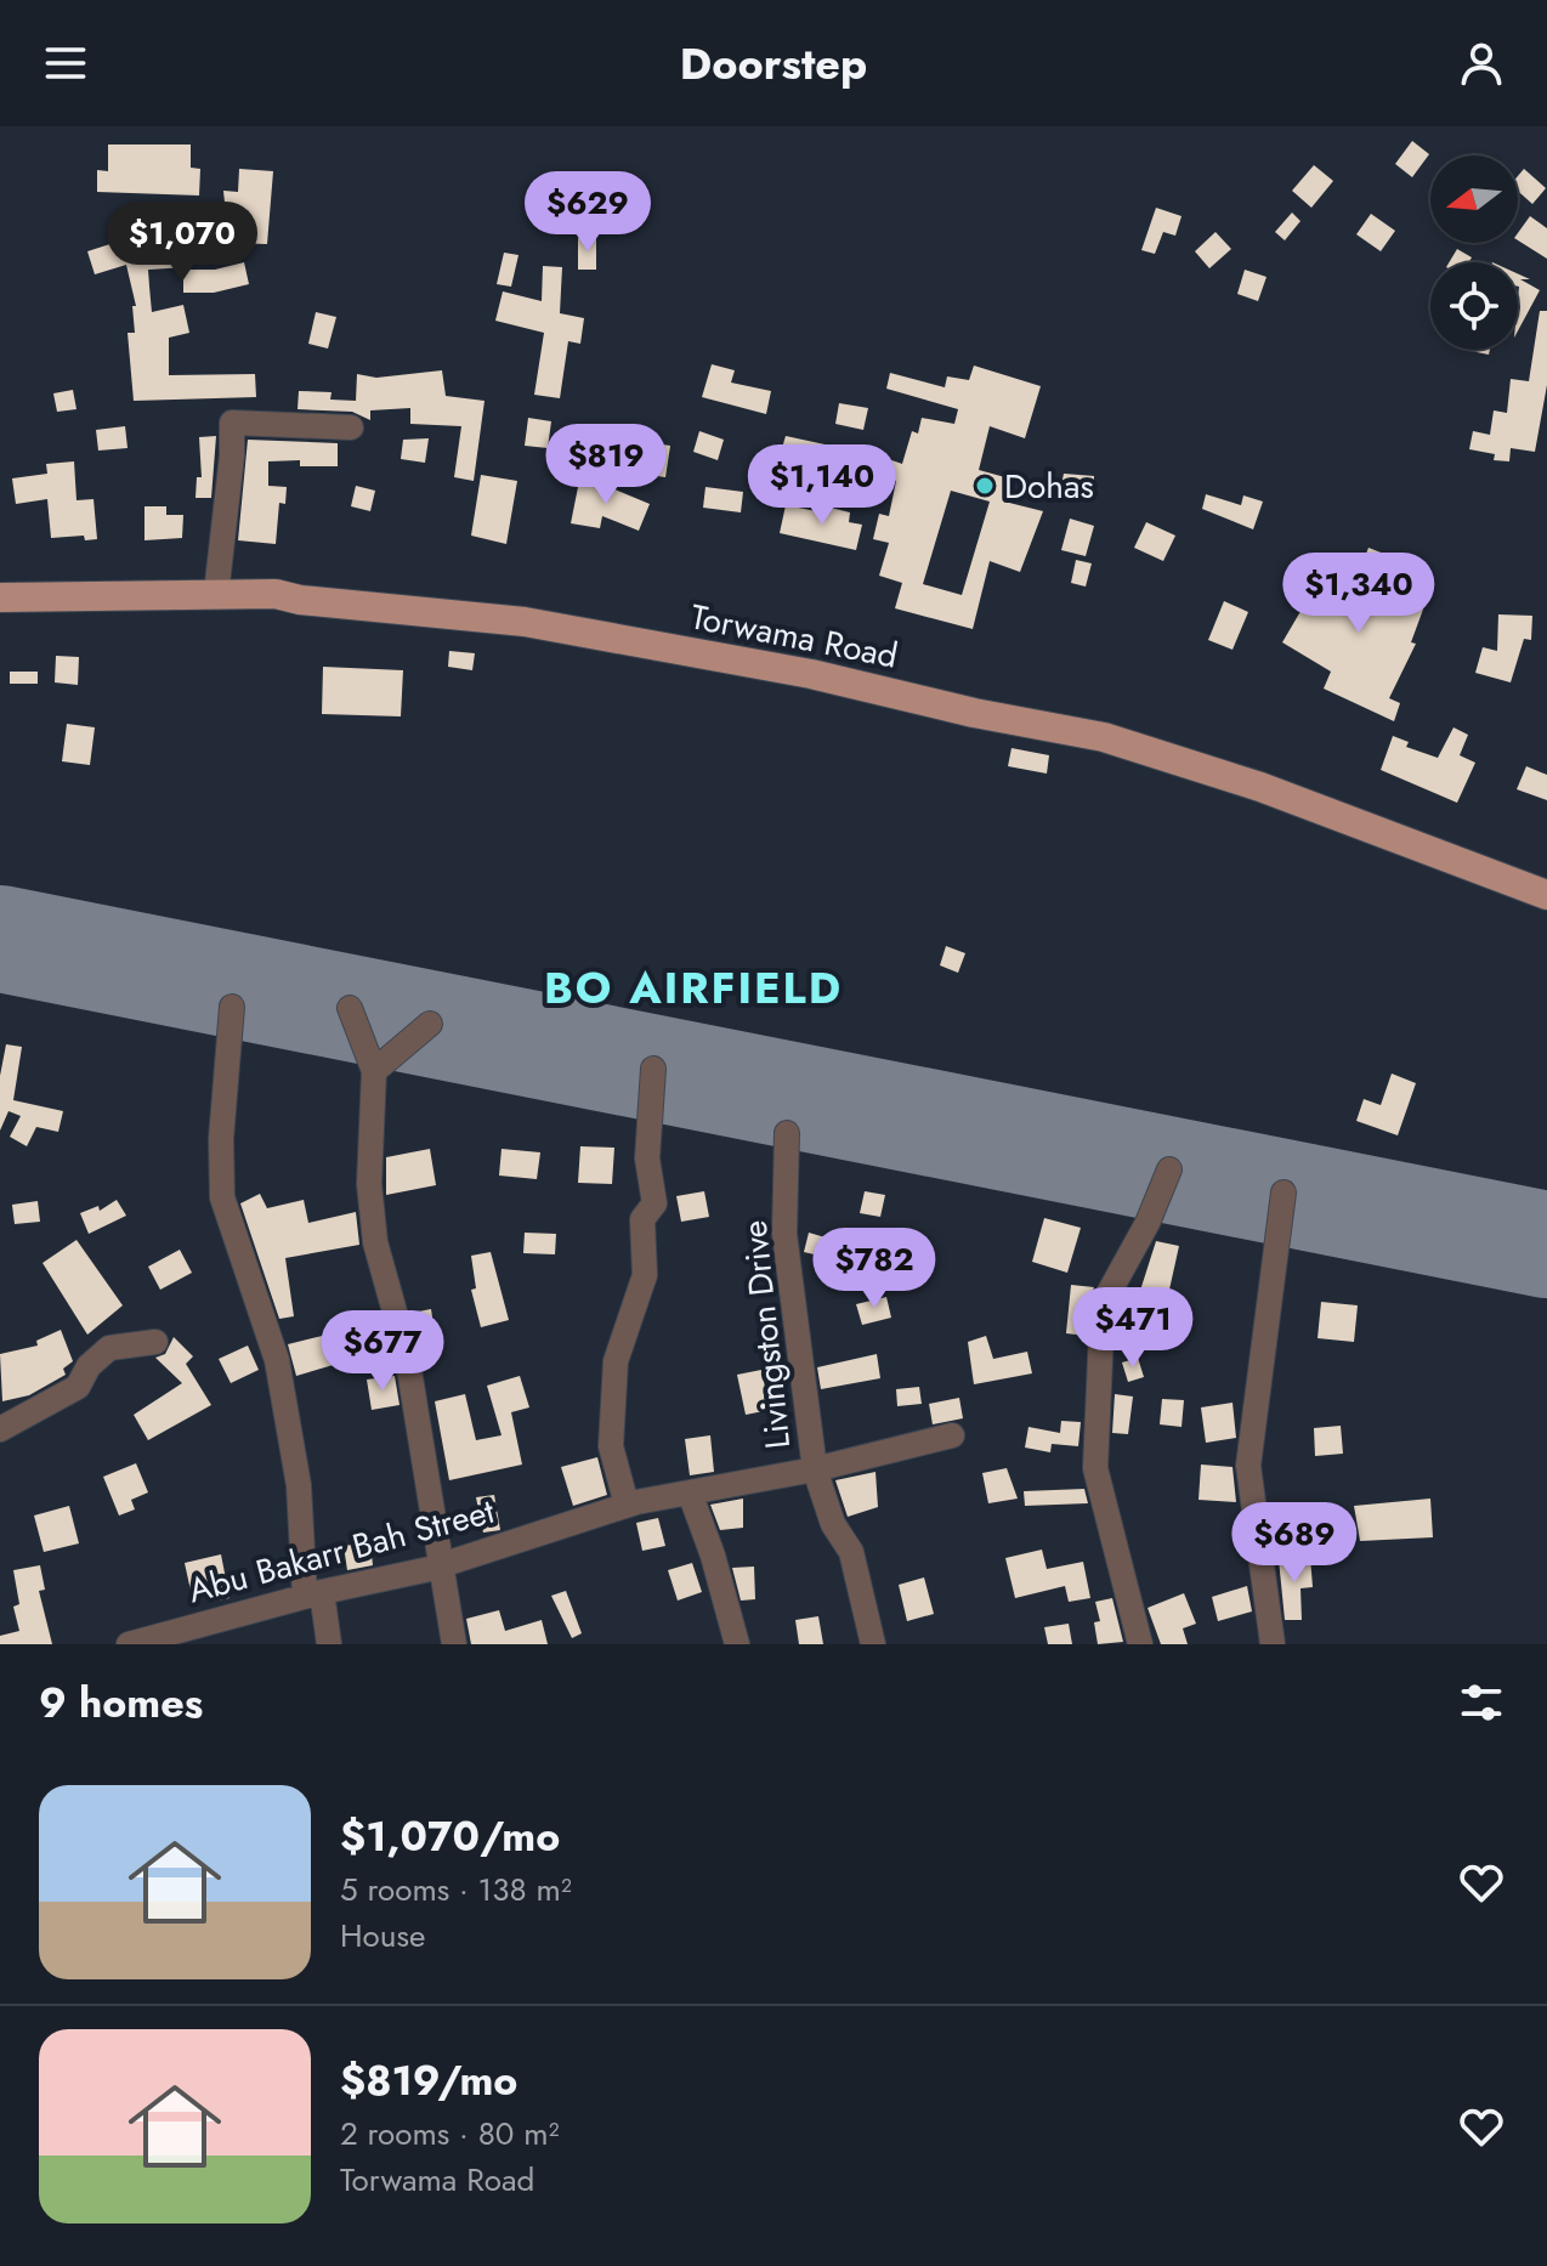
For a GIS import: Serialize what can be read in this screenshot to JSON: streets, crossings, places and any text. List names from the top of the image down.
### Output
{
  "streets": {
    "main road": ["Torwama Road"],
    "street": ["Livingston Drive", "Abu Bakarr Bah Street"]
  },
  "crossings": [
    ["Livingston Drive", "Abu Bakarr Bah Street"]
  ],
  "districts": ["BO AIRFIELD"],
  "places": ["Dohas"],
  "north": "left",
  "page": {
    "header": "Doorstep",
    "price": [
      "$629",
      "$1,070",
      "$819",
      "$1,140",
      "$1,340",
      "$782",
      "$471",
      "$677",
      "$689"
    ],
    "heading": "9 homes",
    "list": [
      {
        "name": "$1,070/mo",
        "note": "5 rooms · 138 m² · House"
      },
      {
        "name": "$819/mo",
        "note": "2 rooms · 80 m² · Torwama Road"
      }
    ]
  }
}
